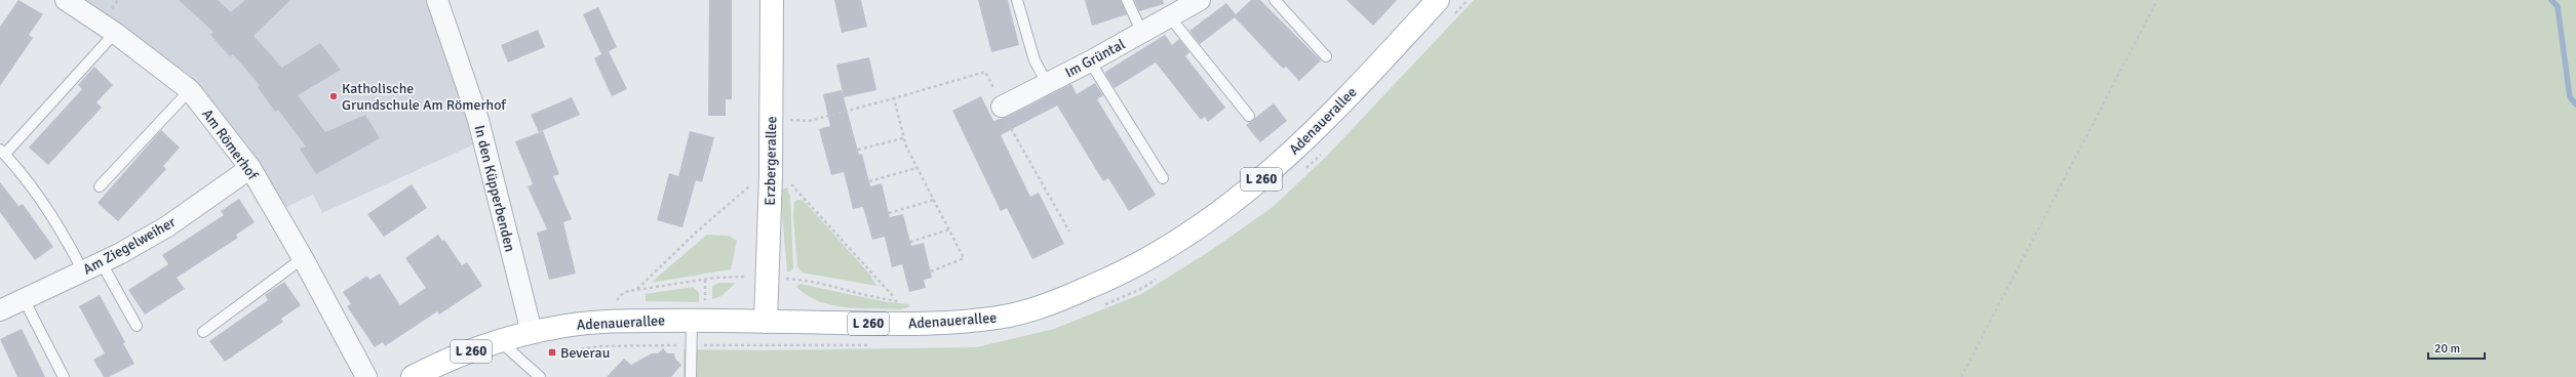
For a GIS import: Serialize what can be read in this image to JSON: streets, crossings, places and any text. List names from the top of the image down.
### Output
{
  "streets": {
    "main road": ["Adenauerallee", "Erzbergerallee", "L 260"],
    "street": [
      "Im Grüntal",
      "Am Römerhof",
      "In den Küpperbenden",
      "Am Ziegelweiher"
    ]
  },
  "crossings": [
    ["Adenauerallee", "Erzbergerallee"],
    ["Adenauerallee", "In den Küpperbenden"],
    ["Am Römerhof", "Am Ziegelweiher"]
  ],
  "places": {
    "other": ["Katholische Grundschule Am Römerhof"],
    "transit": ["Beverau"]
  },
  "scale_bar": "20 m"
}
